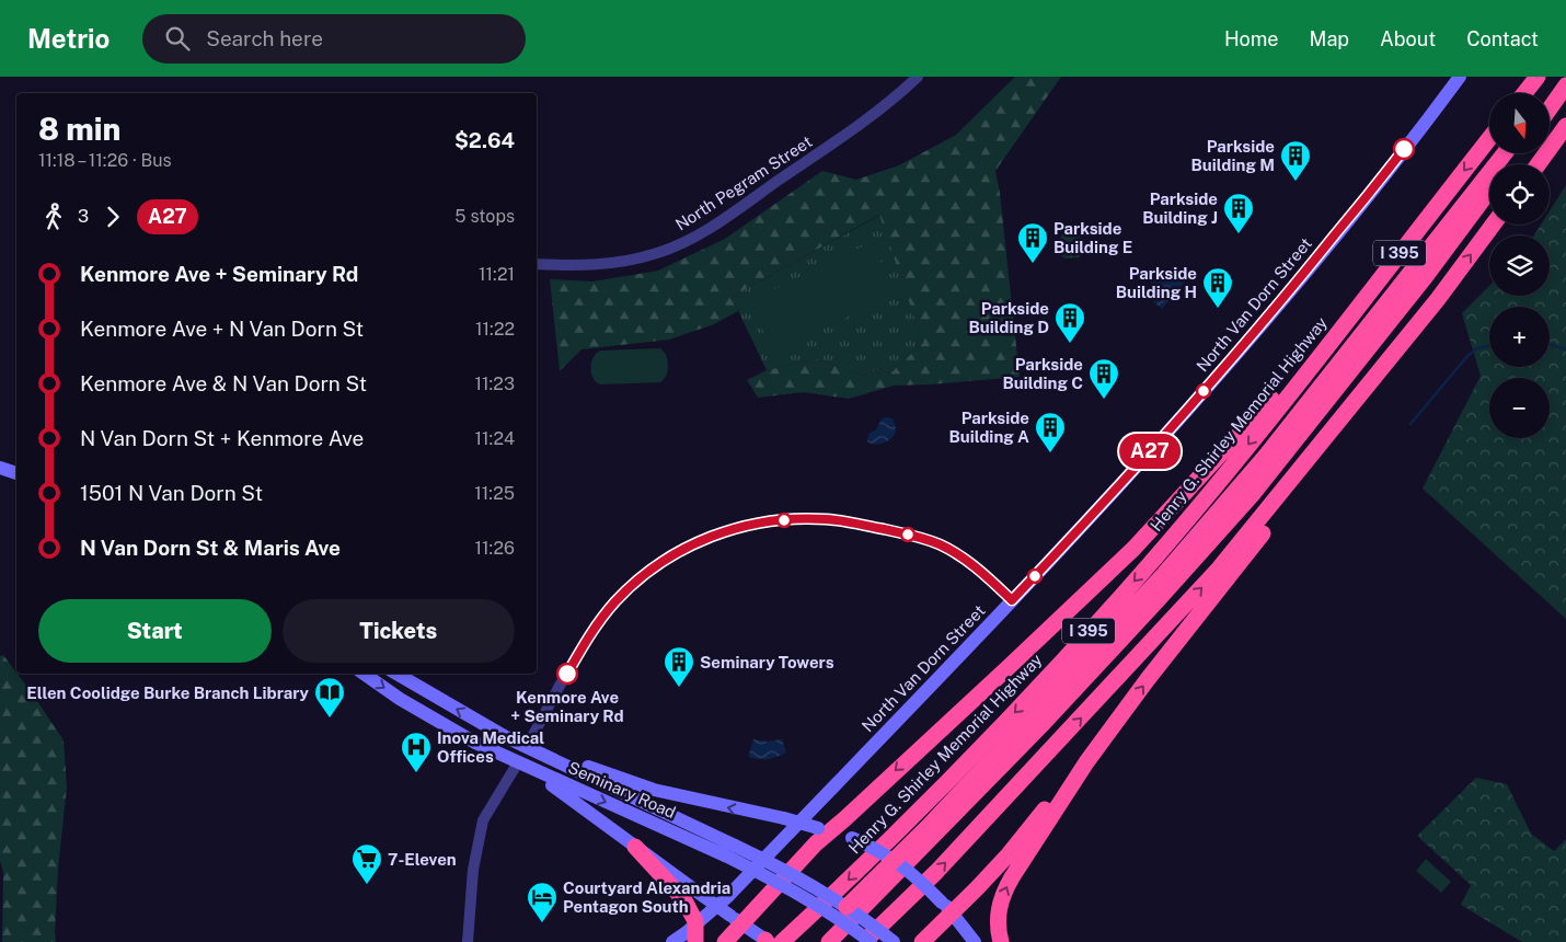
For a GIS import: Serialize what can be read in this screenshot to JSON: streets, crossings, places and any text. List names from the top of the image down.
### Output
{
  "streets": {
    "highway": ["I 395", "Henry G. Shirley Memorial Highway"],
    "main road": ["North Van Dorn Street", "Seminary Road"],
    "street": ["North Pegram Street"]
  },
  "places": {
    "building": [
      "Parkside Building M",
      "Parkside Building J",
      "Parkside Building E",
      "Parkside Building H",
      "Parkside Building D",
      "Parkside Building C",
      "Parkside Building A",
      "Seminary Towers"
    ],
    "other": ["Kenmore Ave + Seminary Rd"],
    "library": ["Ellen Coolidge Burke Branch Library"],
    "hospital": ["Inova Medical Offices"],
    "supermarket": ["7-Eleven"],
    "hotel": ["Courtyard Alexandria Pentagon South"]
  },
  "lines": ["bus line A27"],
  "north": "bottom",
  "page": {
    "header": "Metrio",
    "search": "Search here",
    "nav": [
      "Home",
      "Map",
      "About",
      "Contact"
    ],
    "on_map": "A27",
    "map_buttons": ["+", "−"],
    "heading": ["8 min", "11:18 – 11:26 · Bus", "$2.64"],
    "legs": ["3", "A27", "5 stops"],
    "list": [
      {
        "name": "Kenmore Ave + Seminary Rd",
        "value": "11:21"
      },
      {
        "name": "Kenmore Ave + N Van Dorn St",
        "value": "11:22"
      },
      {
        "name": "Kenmore Ave & N Van Dorn St",
        "value": "11:23"
      },
      {
        "name": "N Van Dorn St + Kenmore Ave",
        "value": "11:24"
      },
      {
        "name": "1501 N Van Dorn St",
        "value": "11:25"
      },
      {
        "name": "N Van Dorn St & Maris Ave",
        "value": "11:26"
      }
    ],
    "buttons": ["Start", "Tickets"]
  }
}
